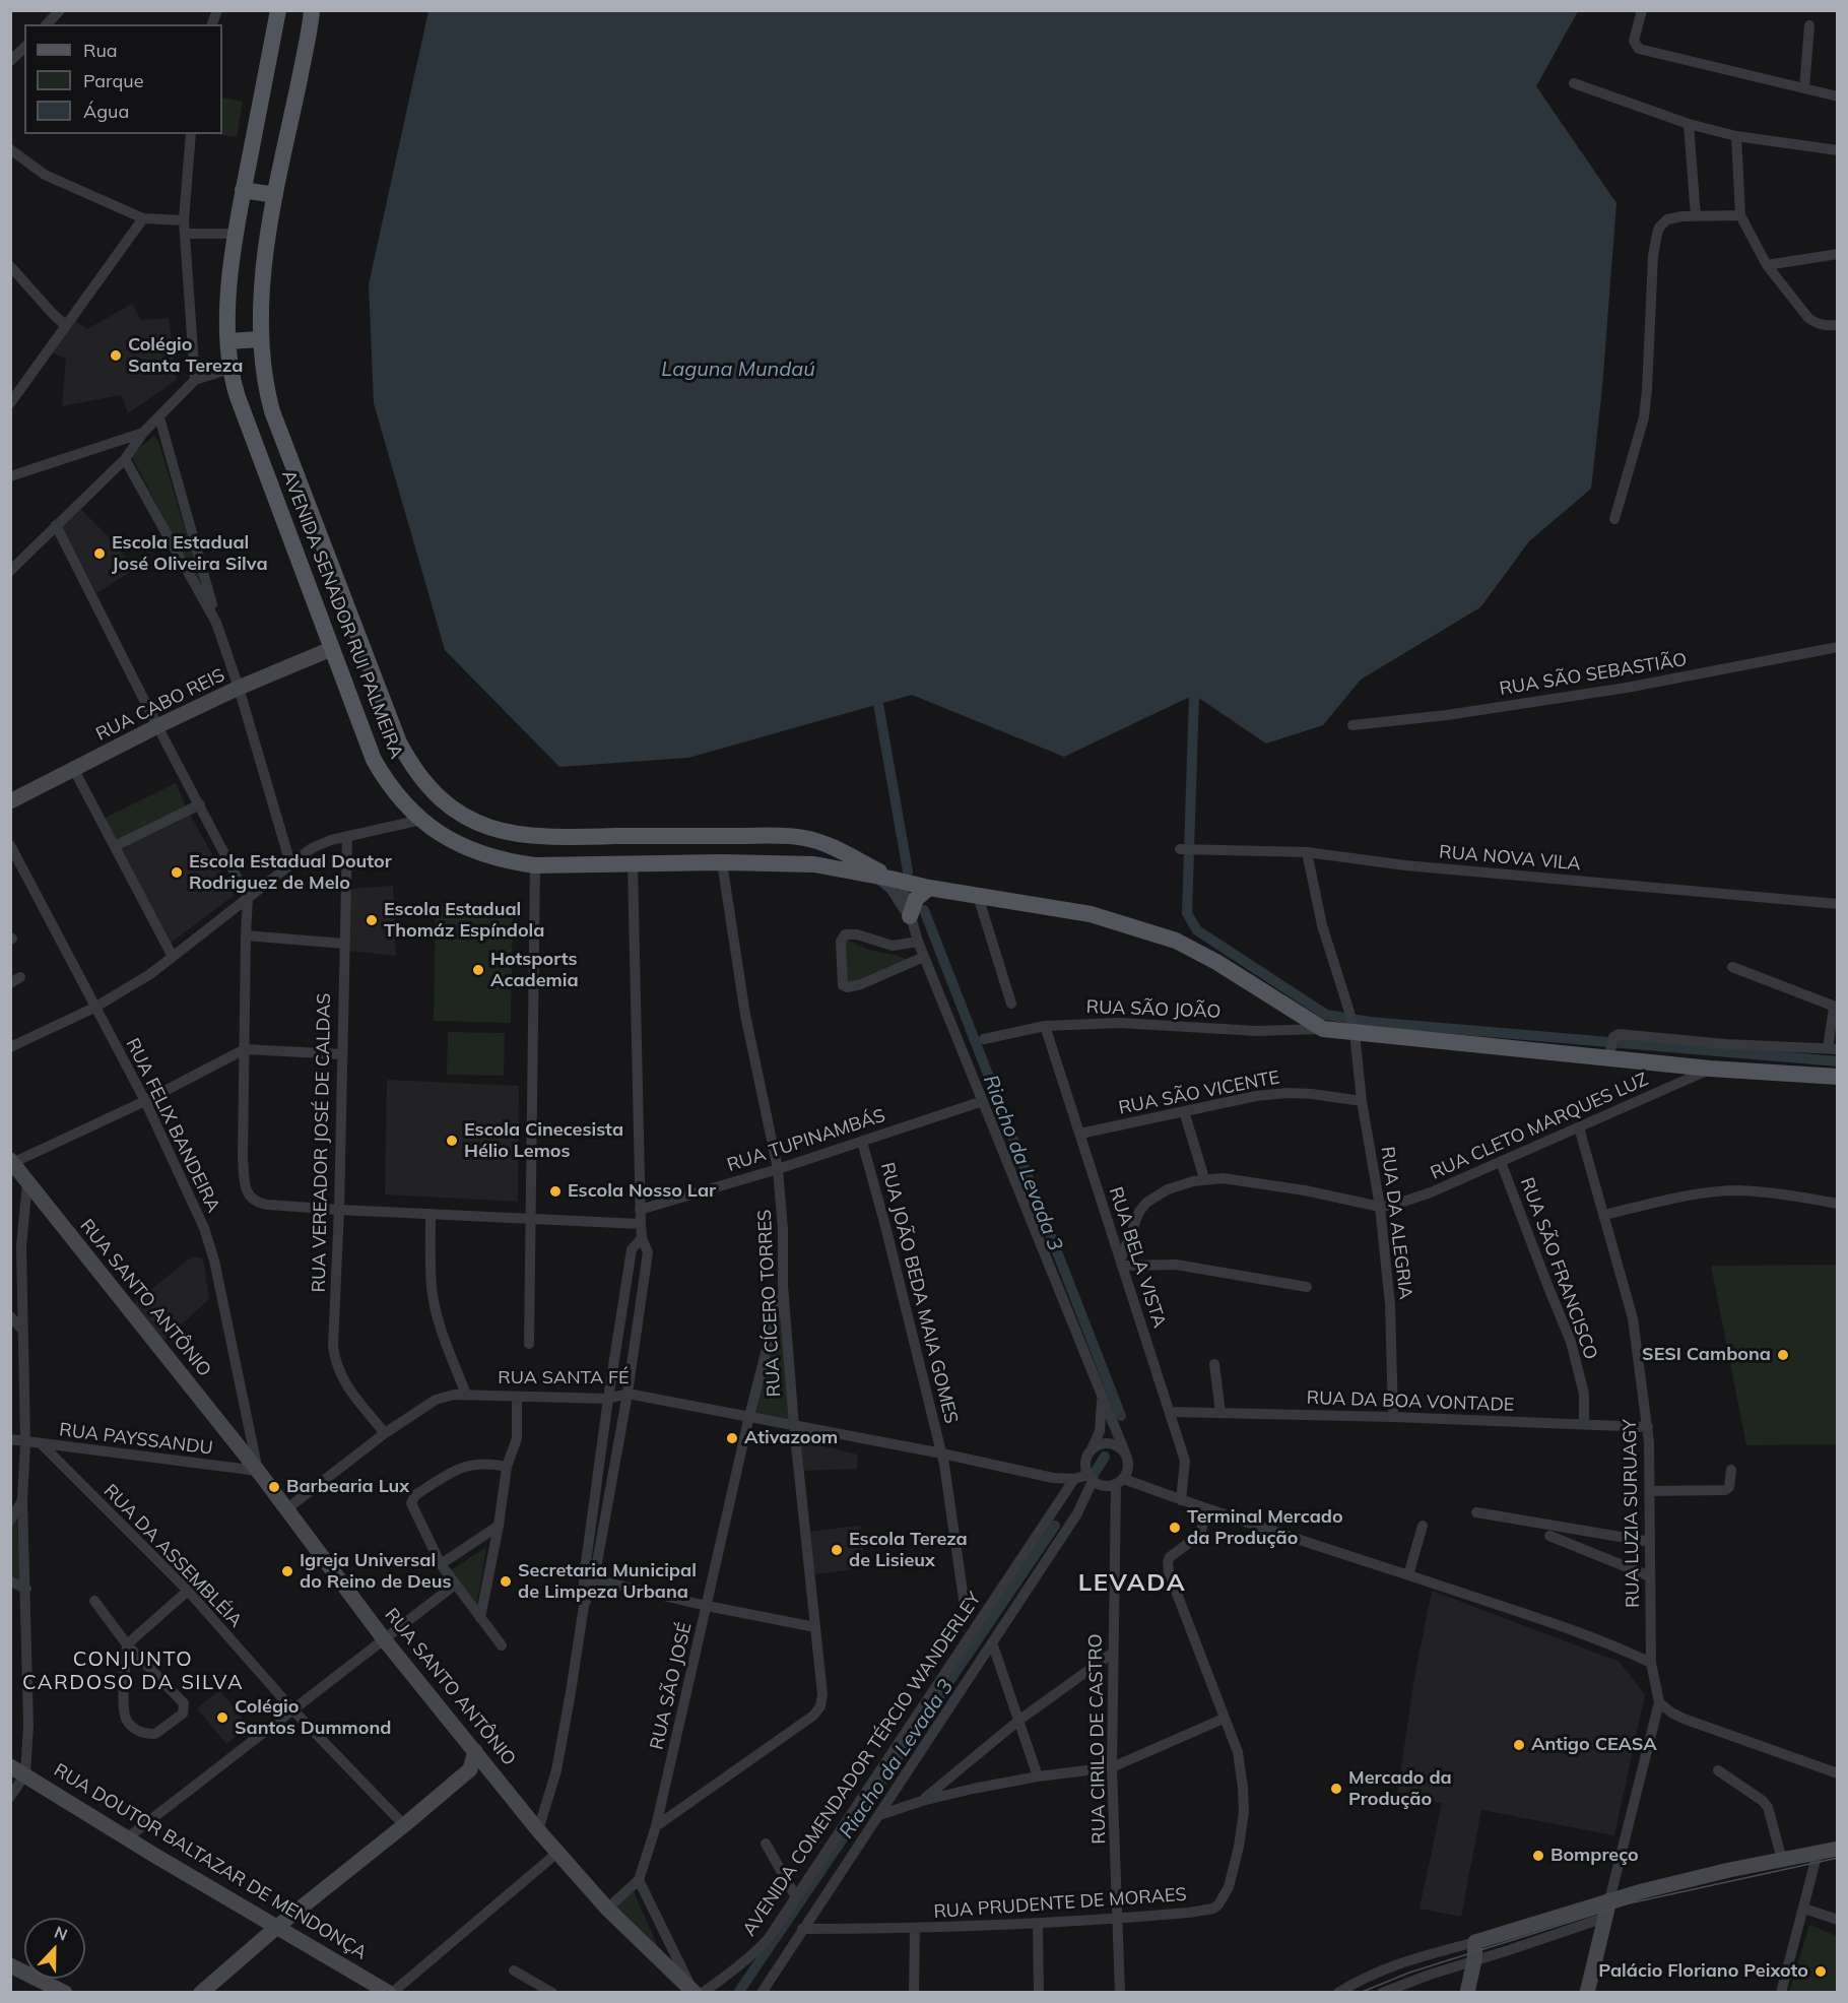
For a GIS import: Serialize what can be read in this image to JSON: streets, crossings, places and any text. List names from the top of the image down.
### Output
{
  "streets": {
    "main road": ["AVENIDA SENADOR RUI PALMEIRA"],
    "street": [
      "RUA SÃO SEBASTIÃO",
      "RUA CABO REIS",
      "RUA NOVA VILA",
      "RUA SÃO JOÃO",
      "RUA SÃO VICENTE",
      "RUA FELIX BANDEIRA",
      "RUA CLETO MARQUES LUZ",
      "RUA TUPINAMBÁS",
      "RUA VEREADOR JOSÉ DE CALDAS",
      "RUA DA ALEGRIA",
      "RUA BELA VISTA",
      "RUA SÃO FRANCISCO",
      "RUA JOÃO BEDA MAIA GOMES",
      "RUA SANTO ANTÔNIO",
      "RUA CÍCERO TORRES",
      "RUA SANTA FÉ",
      "RUA DA BOA VONTADE",
      "RUA PAYSSANDU",
      "RUA LUZIA SURUAGY",
      "RUA DA ASSEMBLÉIA",
      "RUA SÃO JOSÉ",
      "RUA CIRILO DE CASTRO",
      "AVENIDA COMENDADOR TÉRCIO WANDERLEY",
      "RUA DOUTOR BALTAZAR DE MENDONÇA",
      "RUA PRUDENTE DE MORAES"
    ]
  },
  "crossings": [
    ["AVENIDA SENADOR RUI PALMEIRA", "RUA CABO REIS"],
    ["AVENIDA SENADOR RUI PALMEIRA", "RUA SÃO JOÃO"],
    ["AVENIDA SENADOR RUI PALMEIRA", "RUA CLETO MARQUES LUZ"],
    ["AVENIDA SENADOR RUI PALMEIRA", "RUA DA ALEGRIA"],
    ["AVENIDA SENADOR RUI PALMEIRA", "RUA CÍCERO TORRES"],
    ["RUA NOVA VILA", "RUA DA ALEGRIA"],
    ["RUA SÃO JOÃO", "RUA BELA VISTA"],
    ["RUA SÃO VICENTE", "RUA DA ALEGRIA"],
    ["RUA SÃO VICENTE", "RUA BELA VISTA"],
    ["RUA FELIX BANDEIRA", "RUA SANTO ANTÔNIO"],
    ["RUA CLETO MARQUES LUZ", "RUA DA ALEGRIA"],
    ["RUA CLETO MARQUES LUZ", "RUA SÃO FRANCISCO"],
    ["RUA CLETO MARQUES LUZ", "RUA LUZIA SURUAGY"],
    ["RUA TUPINAMBÁS", "RUA JOÃO BEDA MAIA GOMES"],
    ["RUA TUPINAMBÁS", "RUA CÍCERO TORRES"],
    ["RUA VEREADOR JOSÉ DE CALDAS", "RUA SANTA FÉ"],
    ["RUA DA ALEGRIA", "RUA DA BOA VONTADE"],
    ["RUA BELA VISTA", "RUA DA BOA VONTADE"],
    ["RUA SÃO FRANCISCO", "RUA DA BOA VONTADE"],
    ["RUA JOÃO BEDA MAIA GOMES", "RUA SANTA FÉ"],
    ["RUA SANTO ANTÔNIO", "RUA SANTA FÉ"],
    ["RUA SANTO ANTÔNIO", "RUA PAYSSANDU"],
    ["RUA SANTO ANTÔNIO", "AVENIDA COMENDADOR TÉRCIO WANDERLEY"],
    ["RUA CÍCERO TORRES", "RUA SANTA FÉ"],
    ["RUA CÍCERO TORRES", "RUA SÃO JOSÉ"],
    ["RUA SANTA FÉ", "RUA SÃO JOSÉ"],
    ["RUA SANTA FÉ", "RUA CIRILO DE CASTRO"],
    ["RUA SANTA FÉ", "AVENIDA COMENDADOR TÉRCIO WANDERLEY"],
    ["RUA DA BOA VONTADE", "RUA LUZIA SURUAGY"],
    ["RUA PAYSSANDU", "RUA DA ASSEMBLÉIA"],
    ["RUA CIRILO DE CASTRO", "RUA PRUDENTE DE MORAES"]
  ],
  "districts": ["LEVADA", "CONJUNTO CARDOSO DA SILVA"],
  "water": ["Laguna Mundaú", "Riacho da Levada 3"],
  "places": [
    "Colégio Santa Tereza",
    "Escola Estadual José Oliveira Silva",
    "Escola Estadual Doutor Rodriguez de Melo",
    "Escola Estadual Thomáz Espíndola",
    "Hotsports Academia",
    "Escola Cinecesista Hélio Lemos",
    "Escola Nosso Lar",
    "SESI Cambona",
    "Ativazoom",
    "Barbearia Lux",
    "Terminal Mercado da Produção",
    "Escola Tereza de Lisieux",
    "Igreja Universal do Reino de Deus",
    "Secretaria Municipal de Limpeza Urbana",
    "Colégio Santos Dummond",
    "Antigo CEASA",
    "Mercado da Produção",
    "Bompreço",
    "Palácio Floriano Peixoto"
  ],
  "legend": ["Rua", "Parque", "Água"],
  "north": "top"
}
